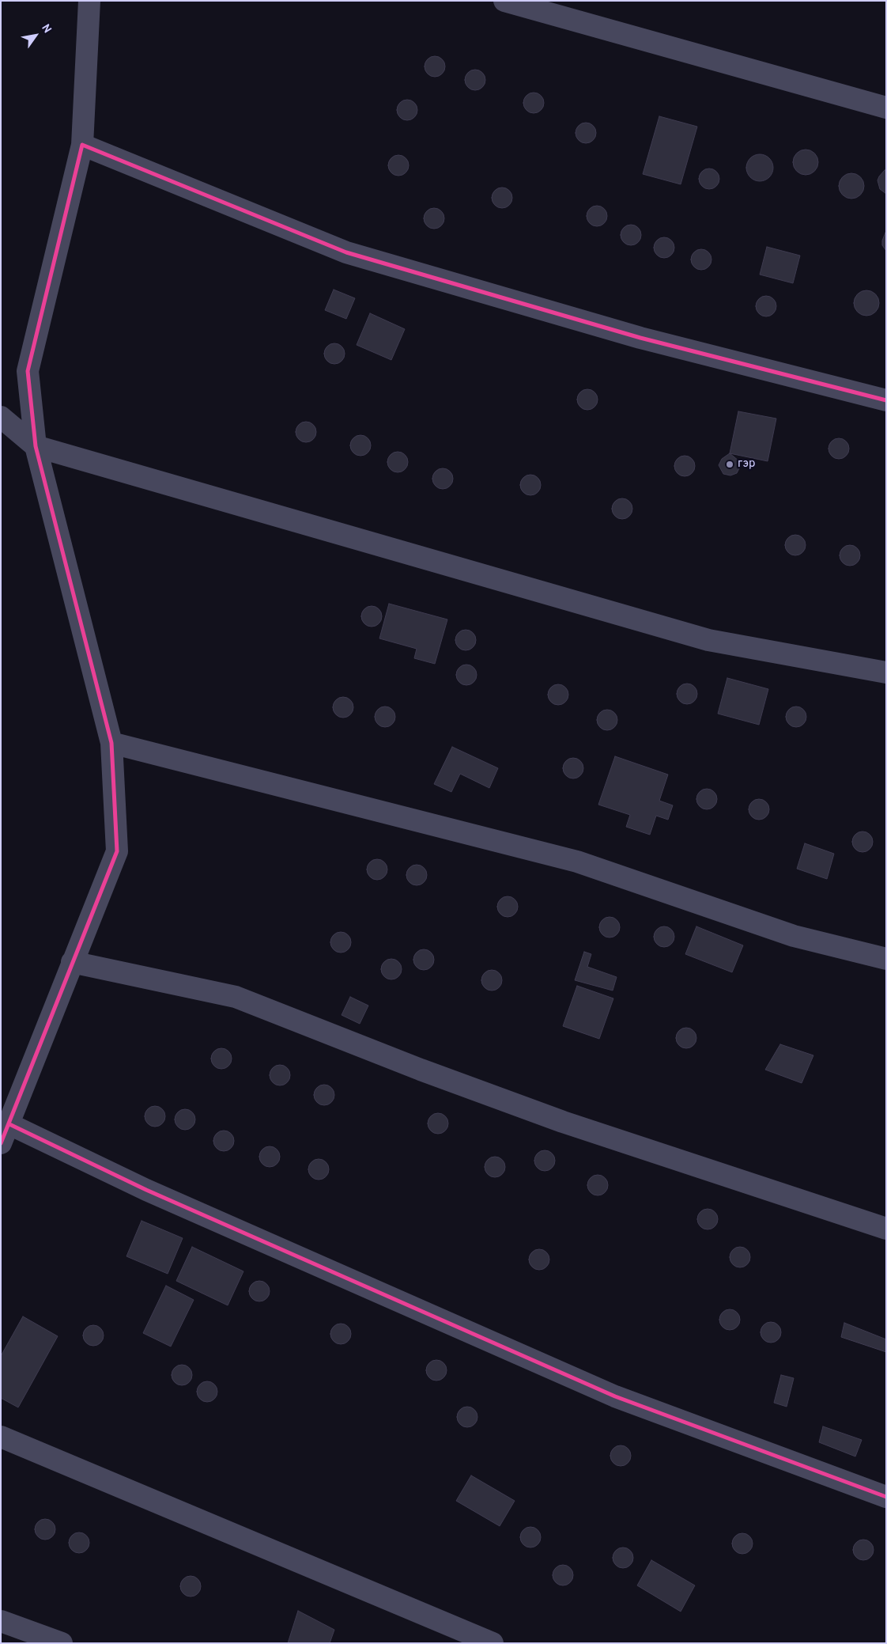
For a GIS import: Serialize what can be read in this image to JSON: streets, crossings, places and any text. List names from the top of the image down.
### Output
{
  "places": ["гэр"],
  "north": "top right"
}
